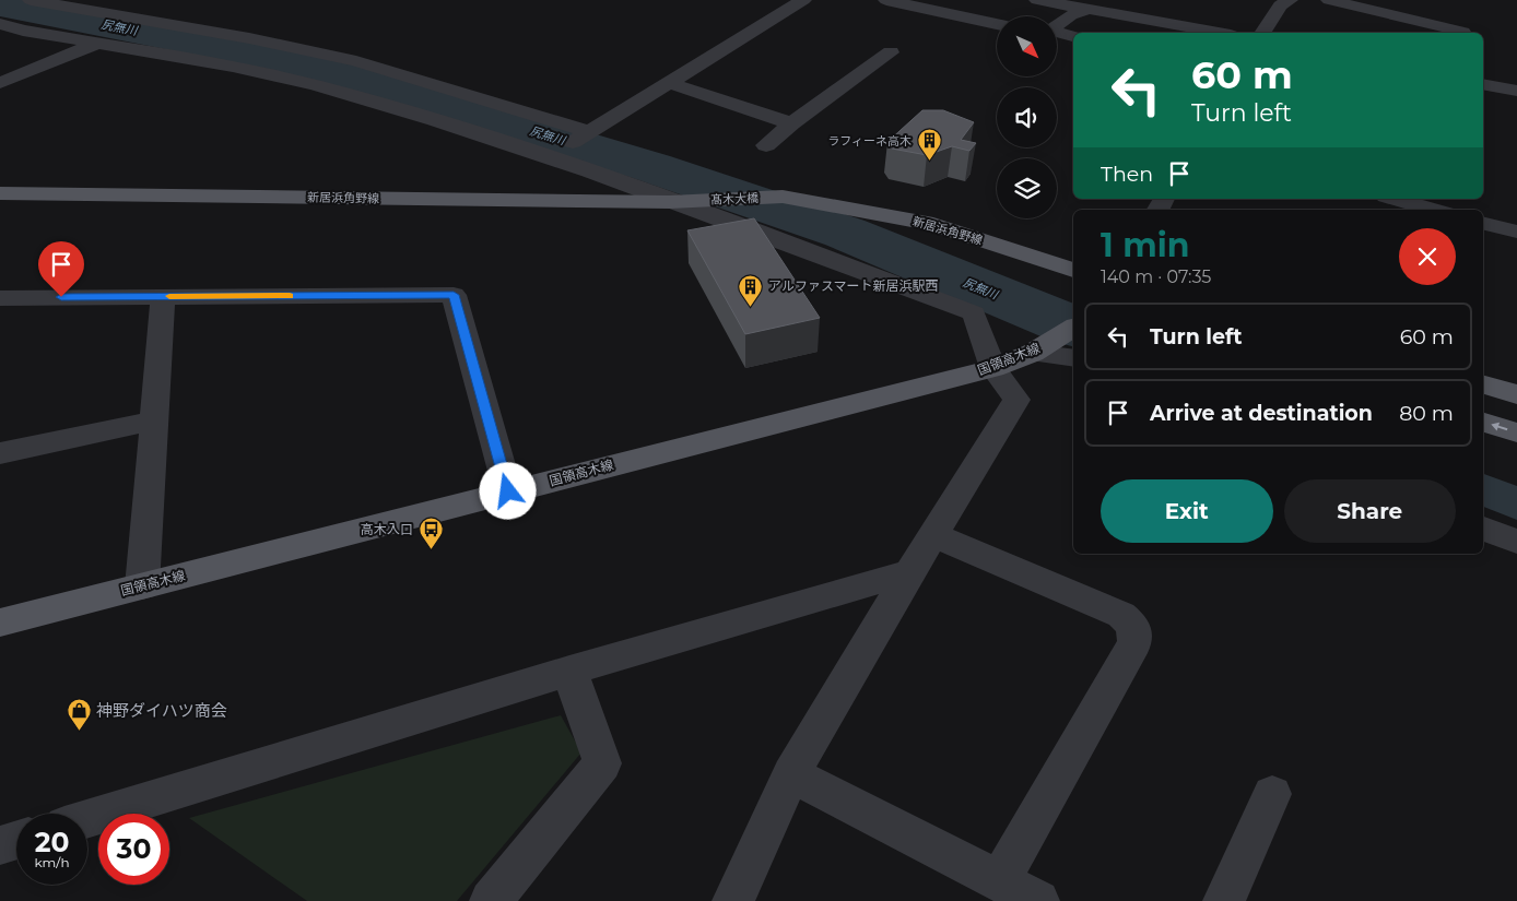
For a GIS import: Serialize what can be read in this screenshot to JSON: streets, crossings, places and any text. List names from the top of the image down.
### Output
{
  "streets": {
    "main road": ["新居浜角野線", "髙木大橋", "国領高木線"]
  },
  "crossings": [
    ["新居浜角野線", "髙木大橋"]
  ],
  "water": ["尻無川"],
  "places": {
    "building": ["ラフィーネ高木", "アルファスマート新居浜駅西"],
    "bus stop": ["高木入口"],
    "shop": ["神野ダイハツ商会"]
  },
  "north": "bottom right",
  "page": {
    "turn": ["60 m", "Turn left"],
    "then": "Then",
    "heading": ["1 min", "140 m · 07:35"],
    "list": [
      {
        "name": "Turn left",
        "value": "60 m"
      },
      {
        "name": "Arrive at destination",
        "value": "80 m"
      }
    ],
    "buttons": ["Exit", "Share"],
    "speed": "20 km/h",
    "limit": "30"
  }
}
